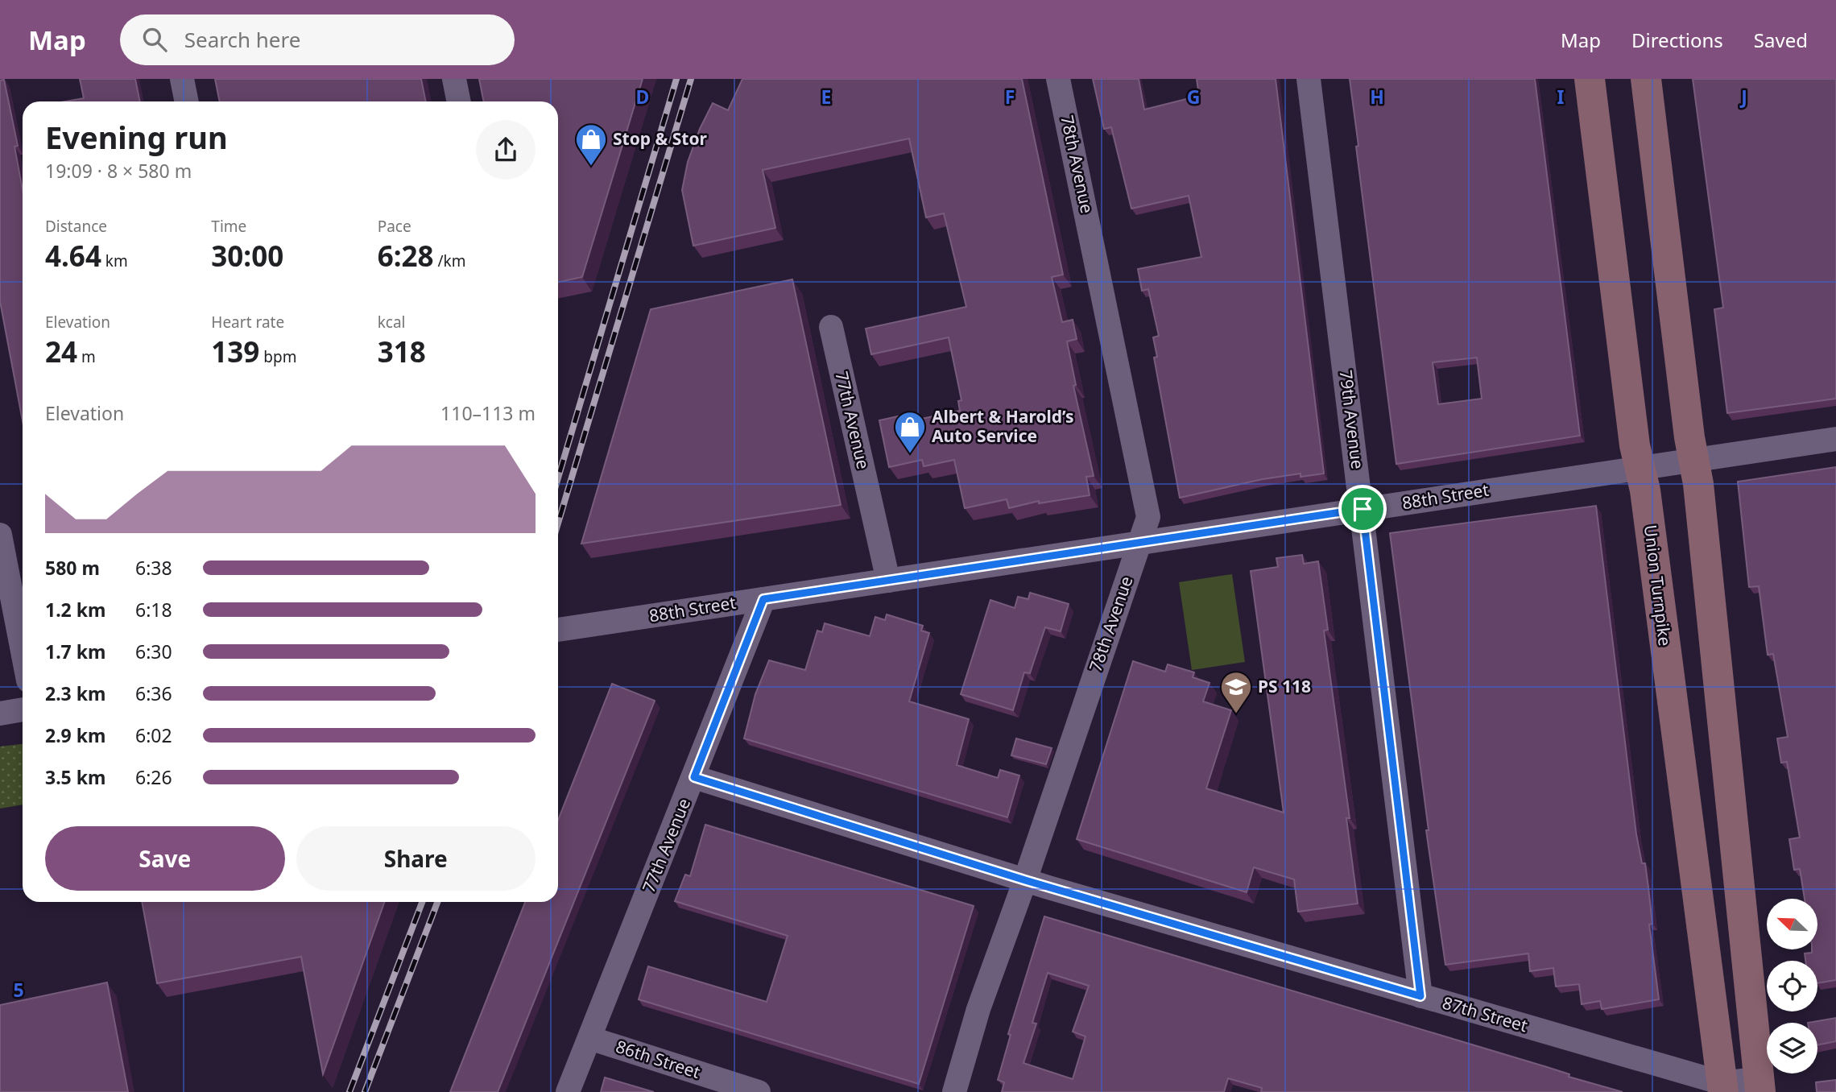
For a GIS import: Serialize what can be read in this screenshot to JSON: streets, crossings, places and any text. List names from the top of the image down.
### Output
{
  "streets": {
    "main road": ["Union Turnpike"],
    "street": [
      "78th Avenue",
      "79th Avenue",
      "77th Avenue",
      "88th Street",
      "87th Street",
      "86th Street"
    ]
  },
  "crossings": [
    ["78th Avenue", "88th Street"],
    ["78th Avenue", "87th Street"],
    ["79th Avenue", "88th Street"],
    ["79th Avenue", "87th Street"],
    ["77th Avenue", "88th Street"],
    ["77th Avenue", "87th Street"],
    ["77th Avenue", "86th Street"],
    ["88th Street", "Union Turnpike"],
    ["Union Turnpike", "87th Street"]
  ],
  "places": {
    "shop": ["Stop & Stor", "Albert & Harold’s Auto Service"],
    "school or university": ["PS 118"]
  },
  "north": "top left",
  "page": {
    "header": "Map",
    "search": "Search here",
    "nav": ["Map", "Directions", "Saved"],
    "heading": ["Evening run", "19:09 · 8 × 580 m"],
    "stats": [
      ["Distance", "4.64 km"],
      ["Time", "30:00"],
      ["Pace", "6:28 /km"],
      ["Elevation", "24 m"],
      ["Heart rate", "139 bpm"],
      ["kcal", "318"]
    ],
    "chart": ["Elevation", "110–113 m"],
    "list": [
      {
        "name": "580 m",
        "note": "6:38"
      },
      {
        "name": "1.2 km",
        "note": "6:18"
      },
      {
        "name": "1.7 km",
        "note": "6:30"
      },
      {
        "name": "2.3 km",
        "note": "6:36"
      },
      {
        "name": "2.9 km",
        "note": "6:02"
      },
      {
        "name": "3.5 km",
        "note": "6:26"
      }
    ],
    "buttons": ["Save", "Share"]
  },
  "grid": {
    "columns": [
      "D",
      "E",
      "F",
      "G",
      "H",
      "I",
      "J"
    ],
    "rows": ["5"]
  }
}
